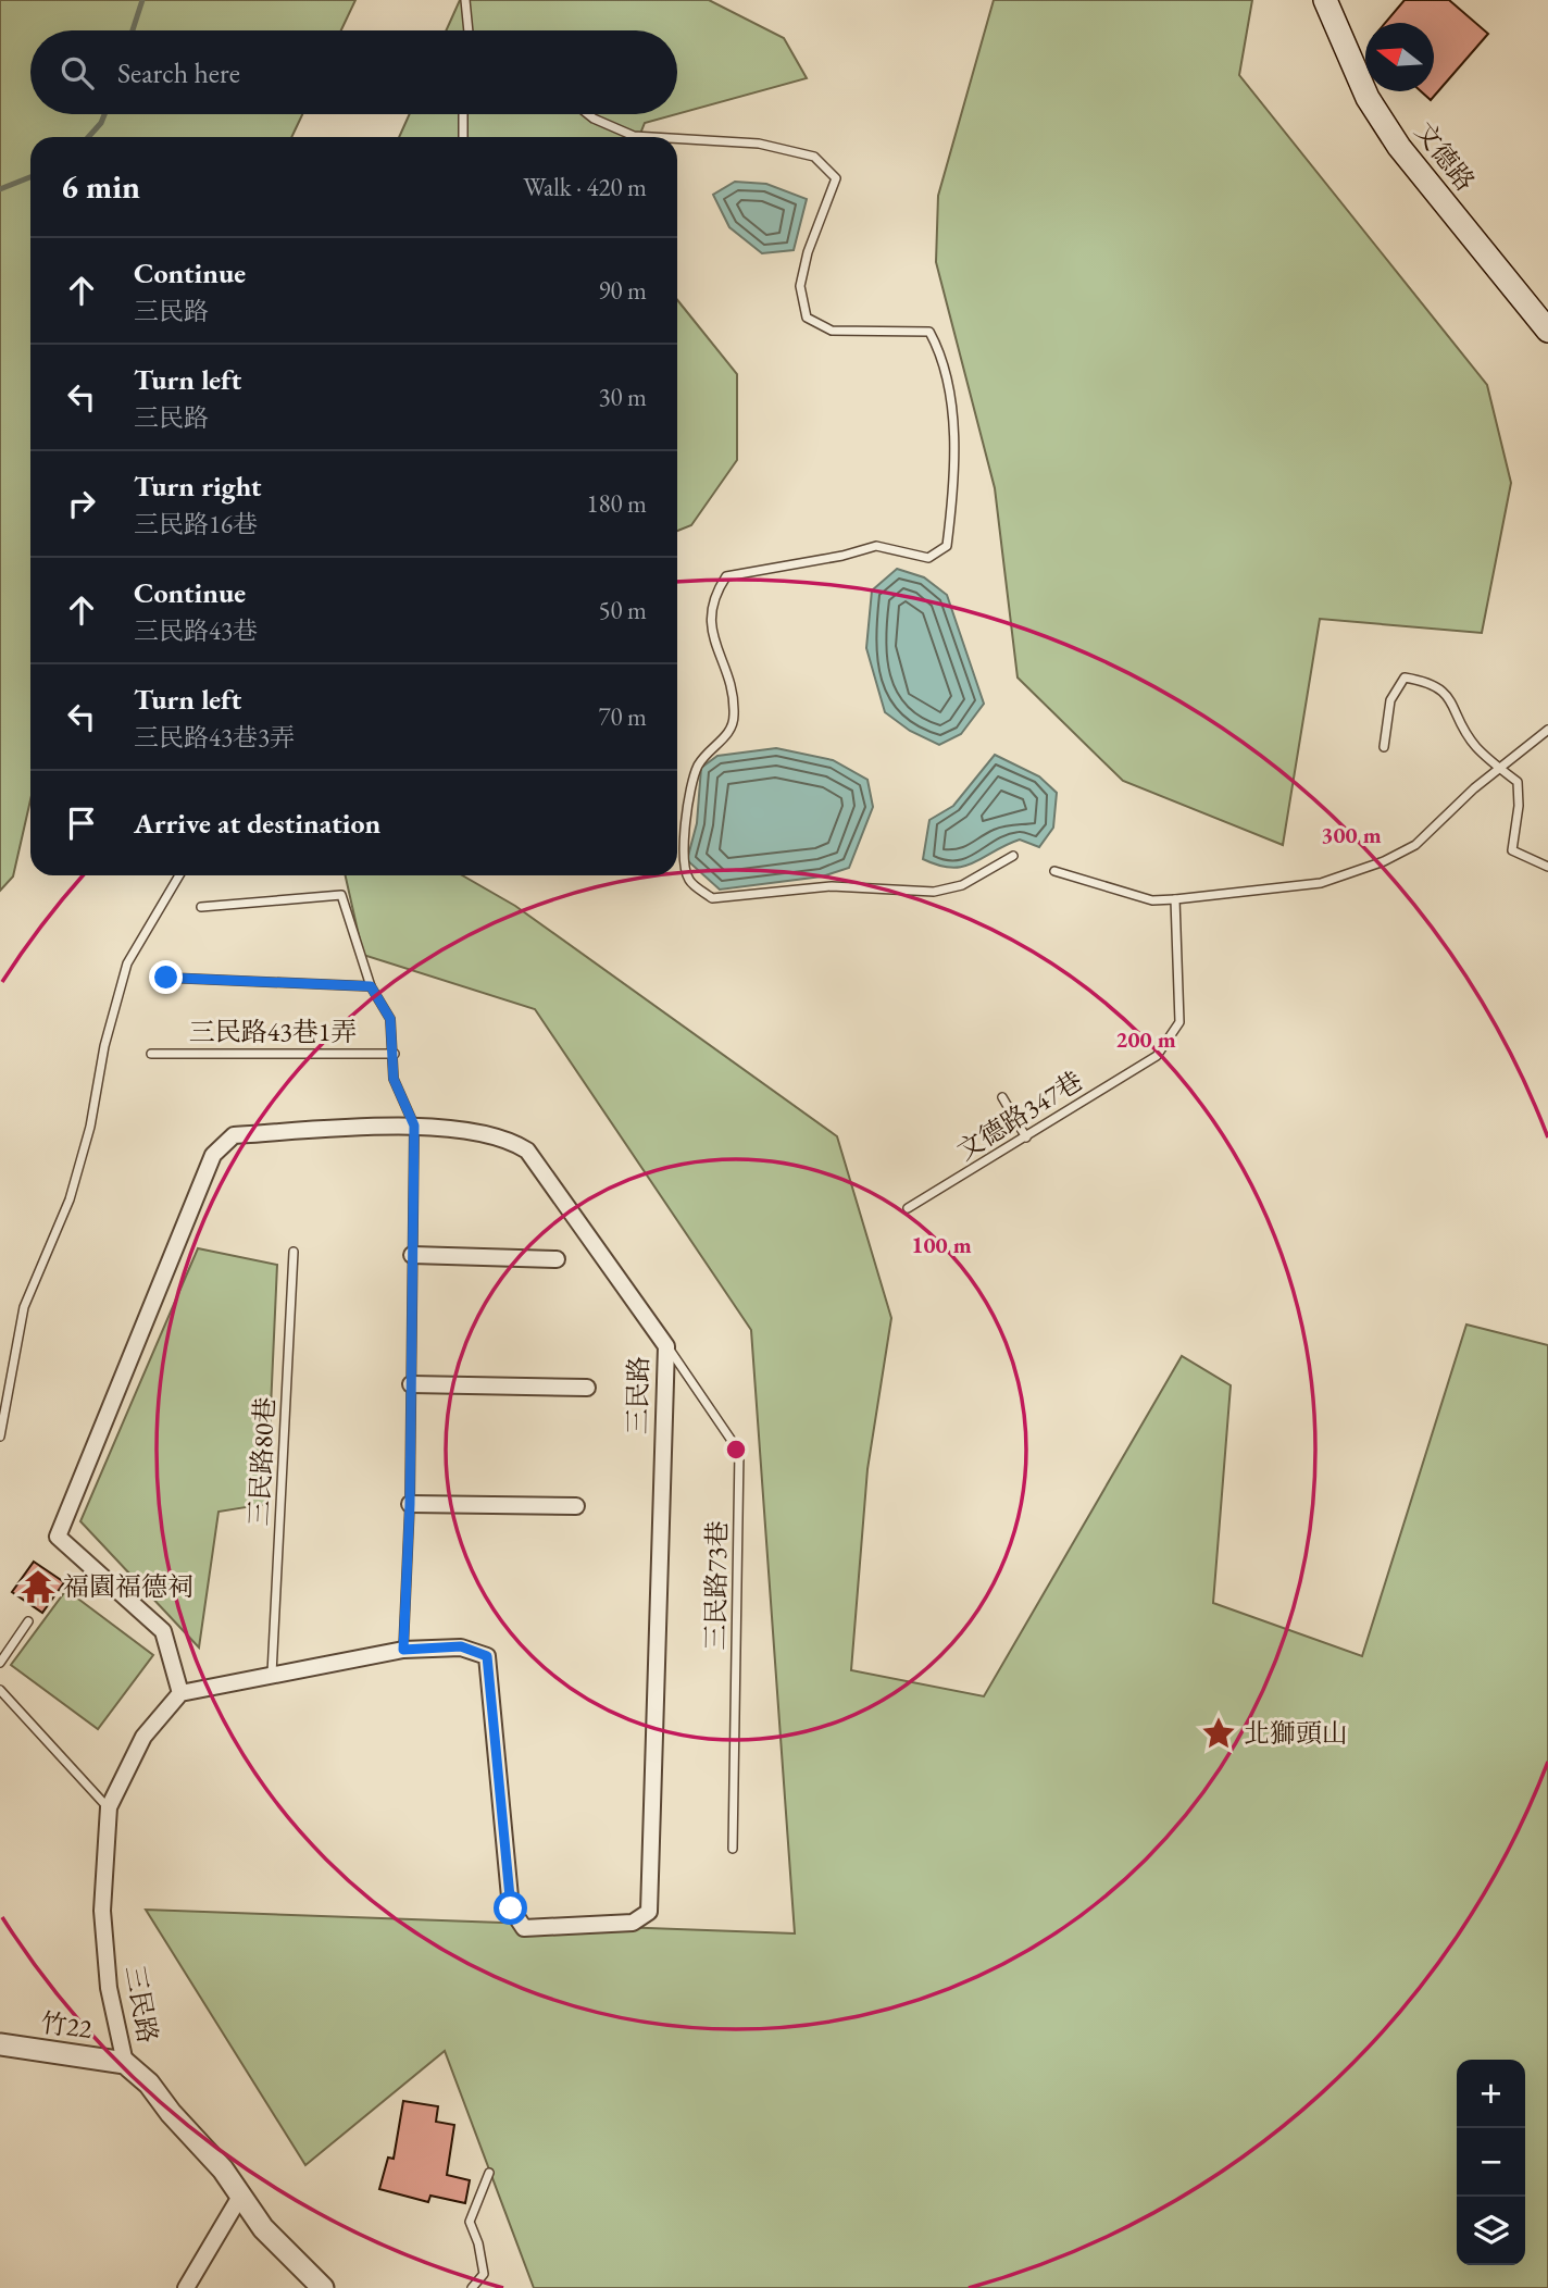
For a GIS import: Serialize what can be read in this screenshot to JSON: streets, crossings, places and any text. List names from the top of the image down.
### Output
{
  "streets": {
    "main road": ["文德路"],
    "street": ["三民路", "竹22"],
    "lane": [
      "三民路43巷1弄",
      "文德路347巷",
      "三民路80巷",
      "三民路73巷"
    ]
  },
  "crossings": [
    ["三民路", "三民路80巷"],
    ["三民路", "三民路73巷"],
    ["三民路", "竹22"]
  ],
  "places": {
    "temple": ["福園福德祠"],
    "place": ["北獅頭山"]
  },
  "north": "left",
  "page": {
    "search": "Search here",
    "heading": ["6 min", "Walk · 420 m"],
    "list": [
      ["Continue", "三民路", "90 m"],
      ["Turn left", "三民路", "30 m"],
      ["Turn right", "三民路16巷", "180 m"],
      ["Continue", "三民路43巷", "50 m"],
      ["Turn left", "三民路43巷3弄", "70 m"],
      "Arrive at destination"
    ],
    "map_buttons": ["+", "−"]
  },
  "rings": ["300 m", "200 m", "100 m"]
}
